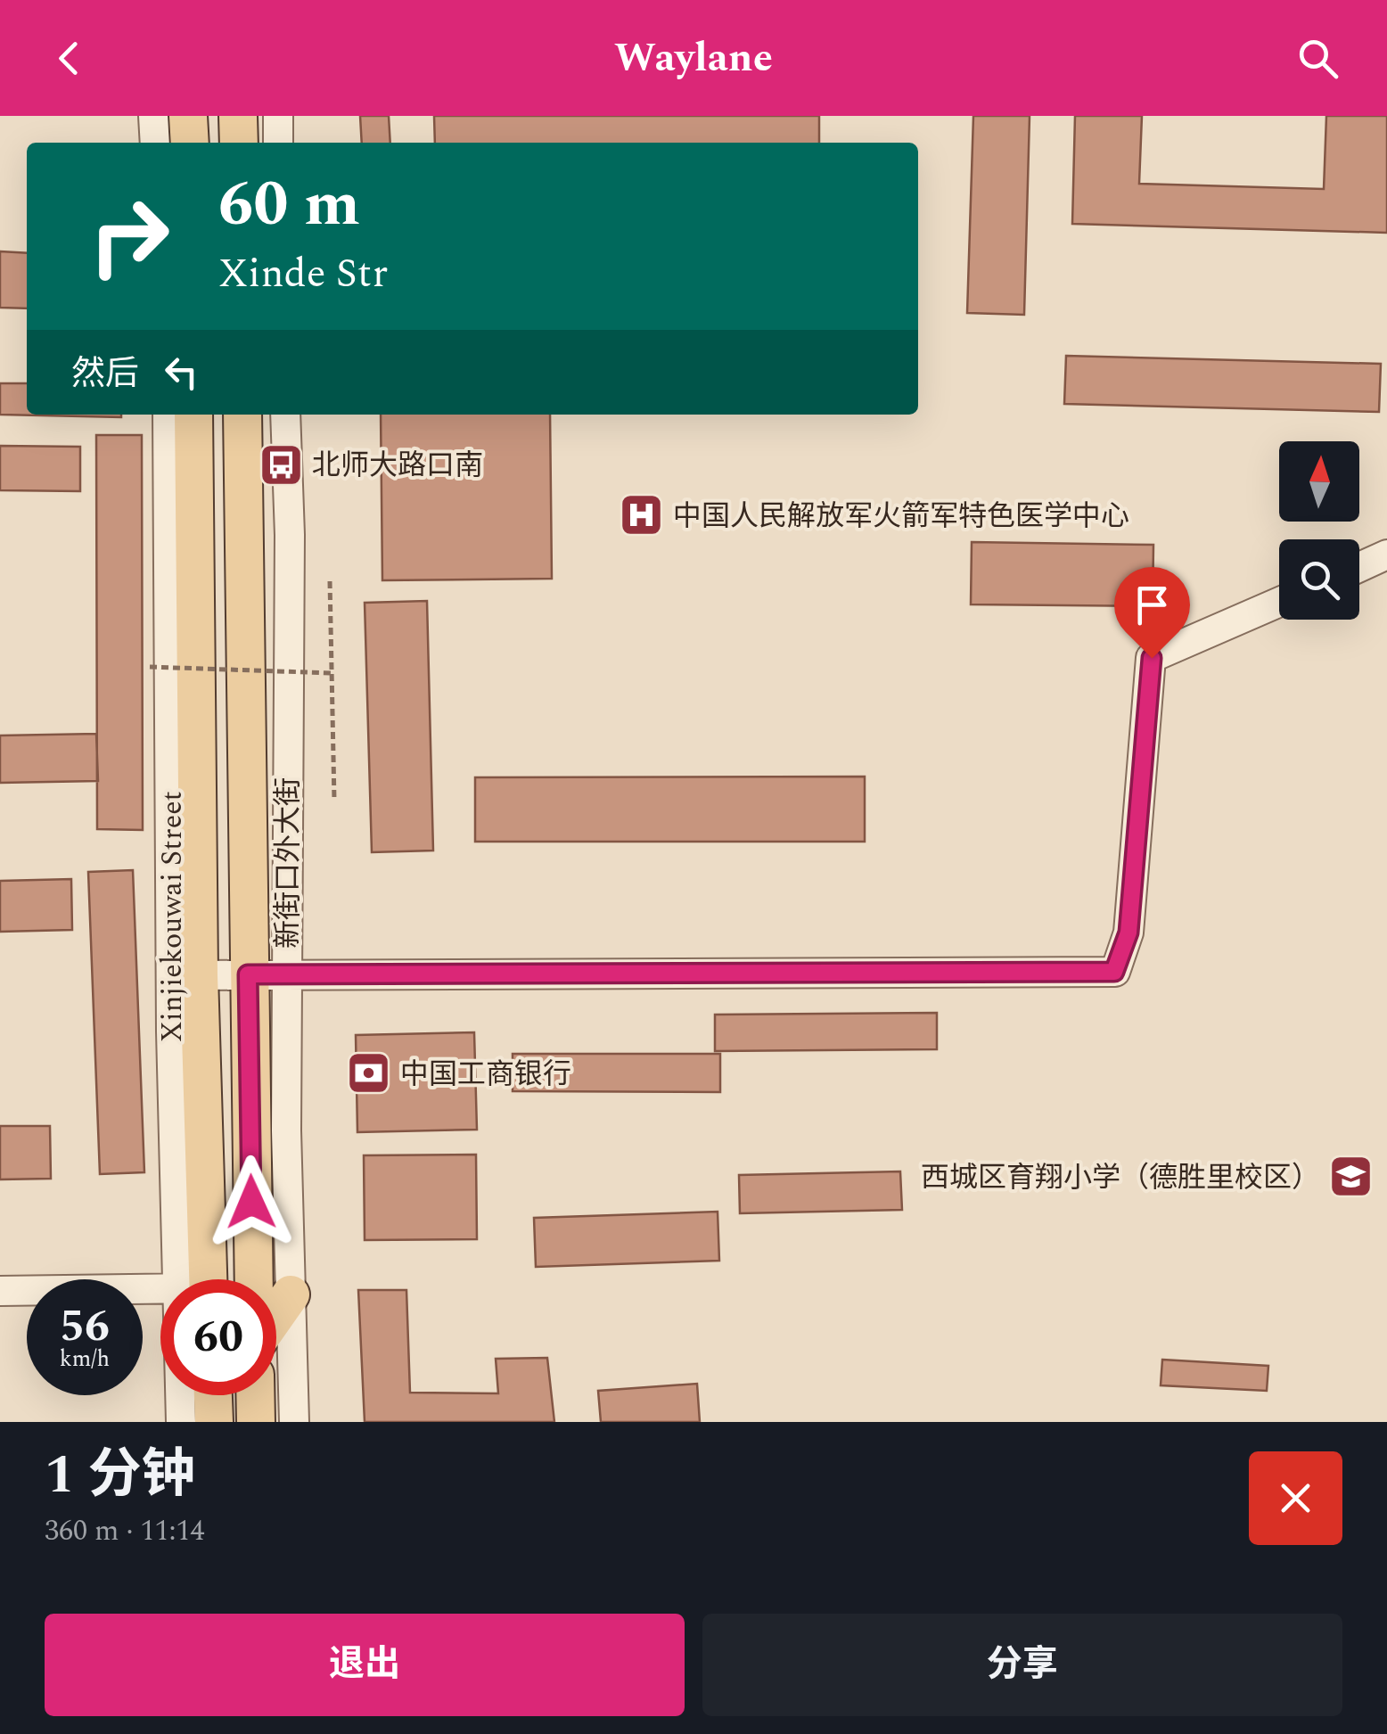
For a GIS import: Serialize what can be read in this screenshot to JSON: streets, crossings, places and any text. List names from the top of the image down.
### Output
{
  "streets": {
    "main road": ["Xinjiekouwai Street"],
    "street": ["新街口外大街"]
  },
  "places": {
    "bus stop": ["北师大路口南"],
    "hospital": ["中国人民解放军火箭军特色医学中心"],
    "bank": ["中国工商银行"],
    "school or university": ["西城区育翔小学（德胜里校区）"]
  },
  "north": "top",
  "page": {
    "header": "Waylane",
    "turn": ["60 m", "Xinde Str"],
    "then": "然后",
    "speed": "56 km/h",
    "limit": "60",
    "heading": ["1 分钟", "360 m · 11:14"],
    "buttons": ["退出", "分享"]
  }
}
